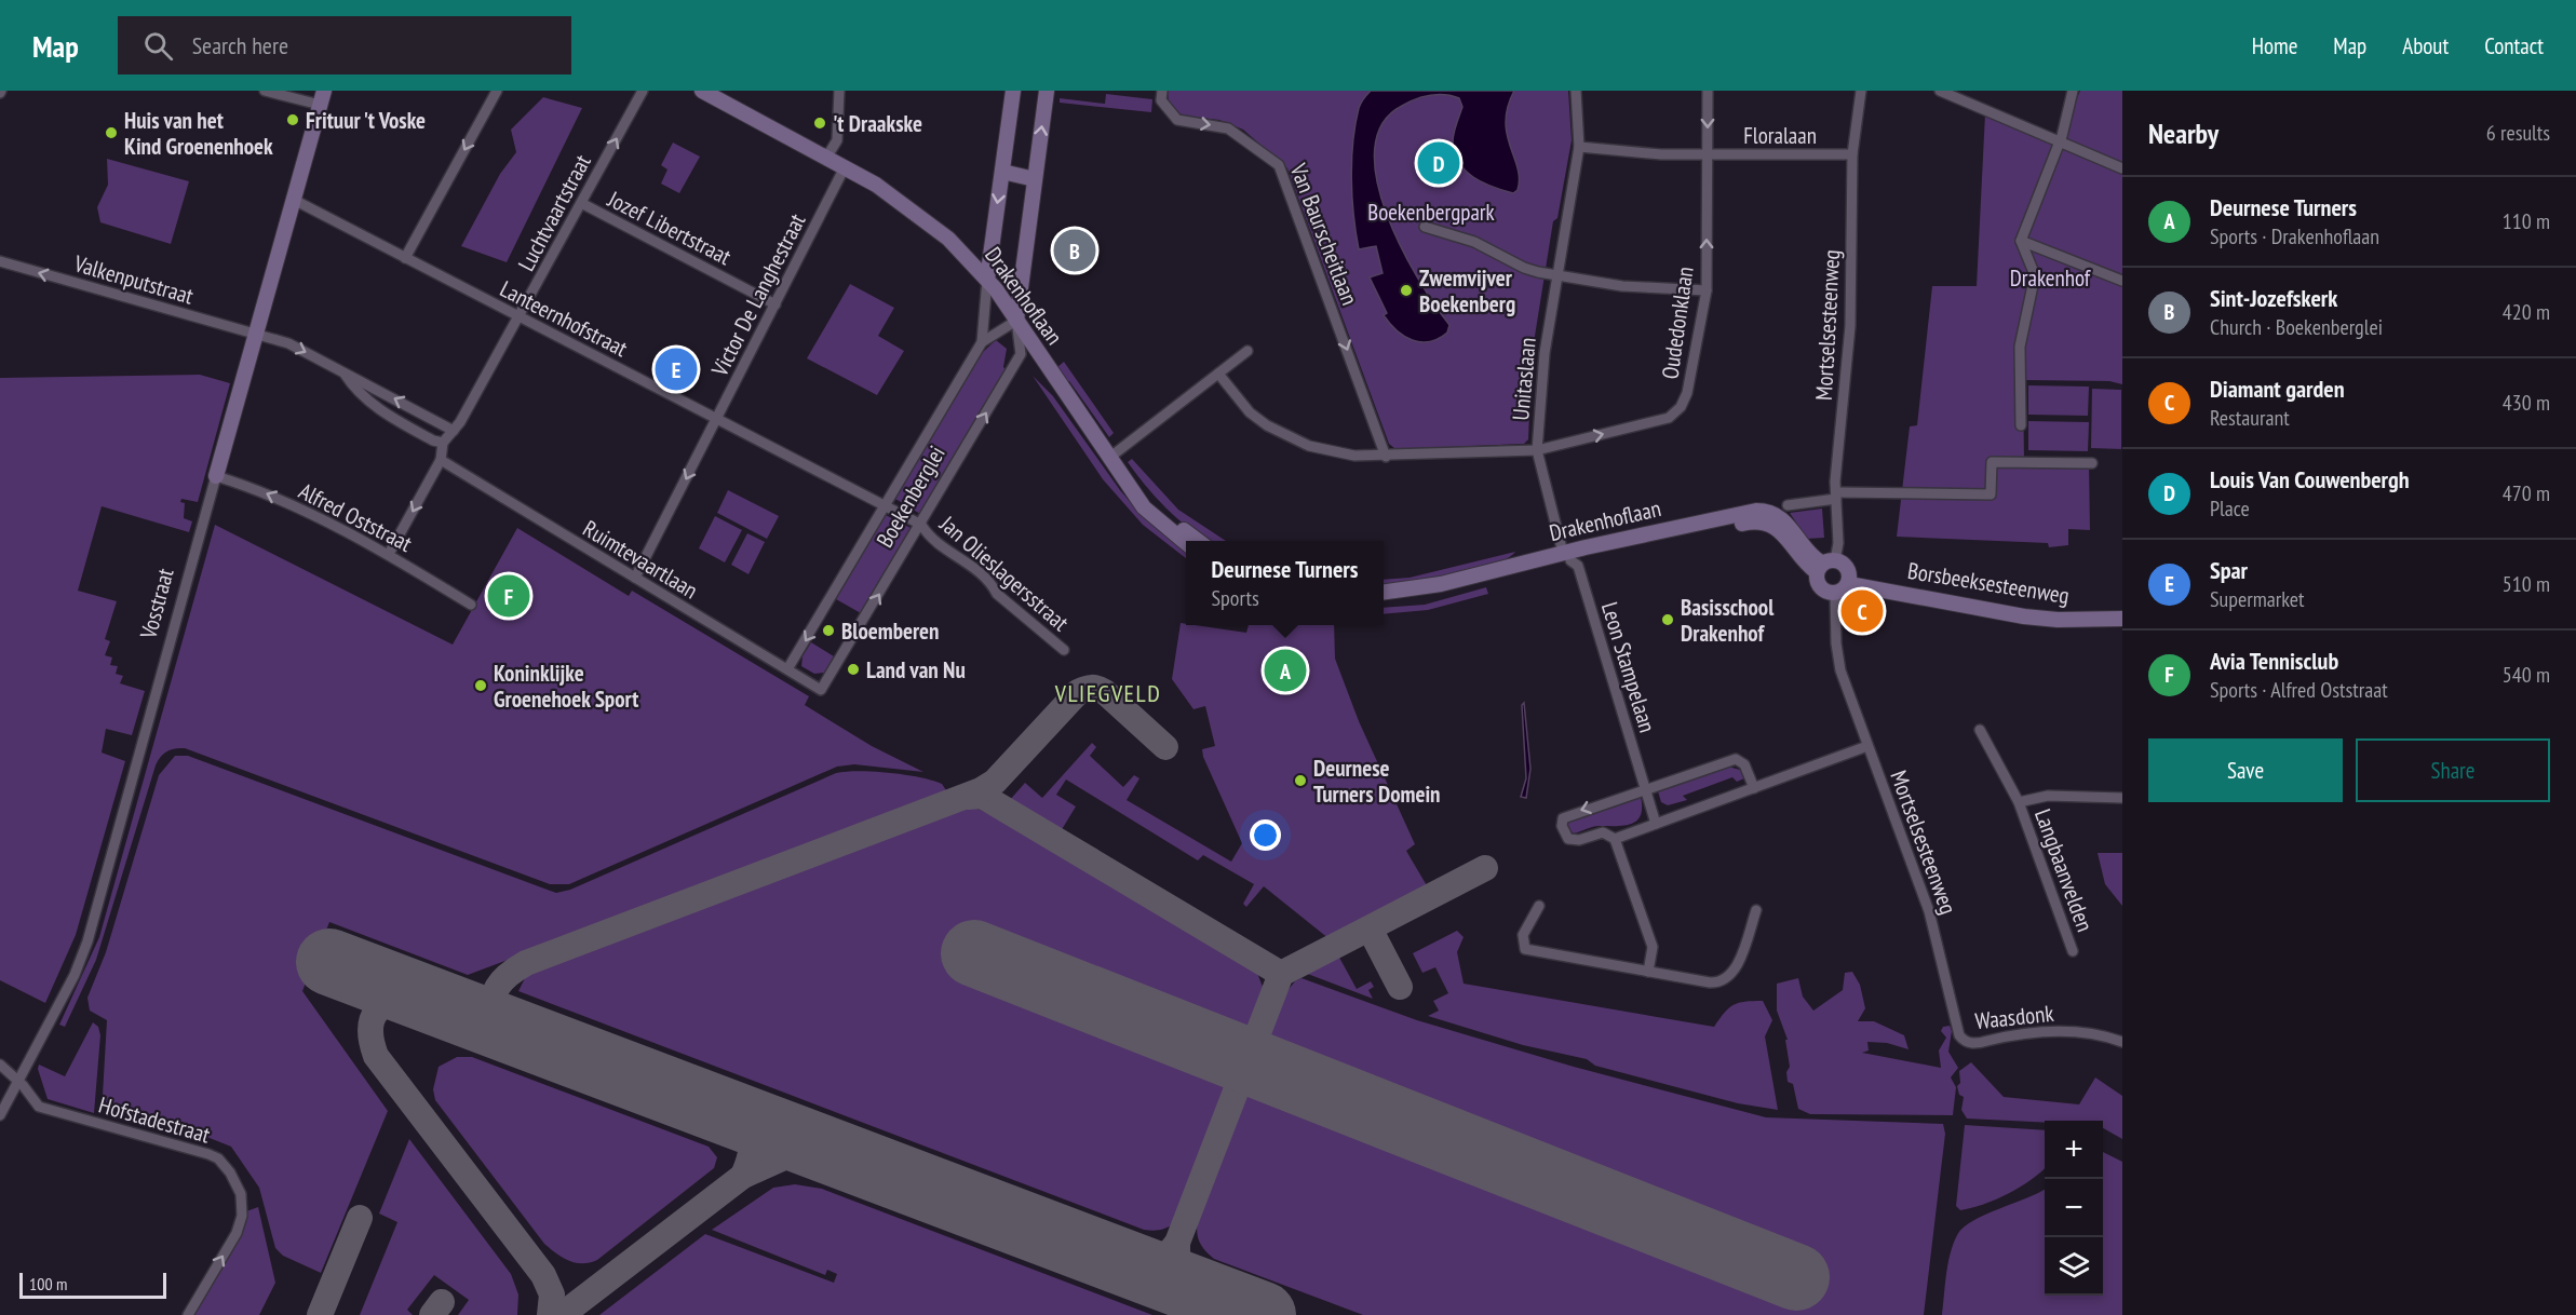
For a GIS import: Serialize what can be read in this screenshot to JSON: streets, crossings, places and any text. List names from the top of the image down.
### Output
{
  "streets": {
    "street": [
      "Floralaan",
      "Luchtvaartstraat",
      "Jozef Libertstraat",
      "Van Baurscheitlaan",
      "Valkenputstraat",
      "Victor De Langhestraat",
      "Drakenhoflaan",
      "Lanteernhofstraat",
      "Oudedonklaan",
      "Mortselsesteenweg",
      "Unitaslaan",
      "Boekenberglei",
      "Alfred Oststraat",
      "Ruimtevaartlaan",
      "Jan Olieslagersstraat",
      "Borsbeeksesteenweg",
      "Vosstraat",
      "Leon Stampelaan",
      "Langbaanvelden",
      "Waasdonk",
      "Hofstadestraat"
    ]
  },
  "crossings": [
    ["Floralaan", "Oudedonklaan"],
    ["Floralaan", "Mortselsesteenweg"],
    ["Floralaan", "Unitaslaan"],
    ["Luchtvaartstraat", "Jozef Libertstraat"],
    ["Luchtvaartstraat", "Valkenputstraat"],
    ["Luchtvaartstraat", "Lanteernhofstraat"],
    ["Jozef Libertstraat", "Victor De Langhestraat"],
    ["Van Baurscheitlaan", "Oudedonklaan"],
    ["Valkenputstraat", "Vosstraat"],
    ["Victor De Langhestraat", "Drakenhoflaan"],
    ["Victor De Langhestraat", "Lanteernhofstraat"],
    ["Victor De Langhestraat", "Ruimtevaartlaan"],
    ["Drakenhoflaan", "Mortselsesteenweg"],
    ["Drakenhoflaan", "Unitaslaan"],
    ["Drakenhoflaan", "Boekenberglei"],
    ["Drakenhoflaan", "Borsbeeksesteenweg"],
    ["Drakenhoflaan", "Leon Stampelaan"],
    ["Lanteernhofstraat", "Boekenberglei"],
    ["Lanteernhofstraat", "Jan Olieslagersstraat"],
    ["Lanteernhofstraat", "Vosstraat"],
    ["Oudedonklaan", "Unitaslaan"],
    ["Mortselsesteenweg", "Borsbeeksesteenweg"],
    ["Mortselsesteenweg", "Waasdonk"],
    ["Unitaslaan", "Leon Stampelaan"],
    ["Boekenberglei", "Ruimtevaartlaan"],
    ["Boekenberglei", "Jan Olieslagersstraat"],
    ["Alfred Oststraat", "Vosstraat"],
    ["Vosstraat", "Hofstadestraat"]
  ],
  "one_way": ["Van Baurscheitlaan", "Victor De Langhestraat", "Alfred Oststraat"],
  "districts": ["VLIEGVELD"],
  "parks": ["Boekenbergpark", "Drakenhof"],
  "places": [
    "Frituur 't Voske",
    "'t Draakske",
    "Huis van het Kind Groenenhoek",
    "Zwemvijver Boekenberg",
    "Basisschool Drakenhof",
    "Bloemberen",
    "Land van Nu",
    "Koninklijke Groenehoek Sport",
    "Deurnese Turners Domein"
  ],
  "scale_bar": "100 m",
  "page": {
    "header": "Map",
    "search": "Search here",
    "nav": [
      "Home",
      "Map",
      "About",
      "Contact"
    ],
    "heading": ["Nearby", "6 results"],
    "pins": [
      "D",
      "B",
      "E",
      "F",
      "C",
      "A"
    ],
    "list": [
      {
        "mark": "A",
        "name": "Deurnese Turners",
        "note": "Sports · Drakenhoflaan",
        "value": "110 m"
      },
      {
        "mark": "B",
        "name": "Sint-Jozefskerk",
        "note": "Church · Boekenberglei",
        "value": "420 m"
      },
      {
        "mark": "C",
        "name": "Diamant garden",
        "note": "Restaurant",
        "value": "430 m"
      },
      {
        "mark": "D",
        "name": "Louis Van Couwenbergh",
        "note": "Place",
        "value": "470 m"
      },
      {
        "mark": "E",
        "name": "Spar",
        "note": "Supermarket",
        "value": "510 m"
      },
      {
        "mark": "F",
        "name": "Avia Tennisclub",
        "note": "Sports · Alfred Oststraat",
        "value": "540 m"
      }
    ],
    "popup": ["Deurnese Turners", "Sports"],
    "buttons": ["Save", "Share"],
    "map_buttons": ["+", "−"],
    "scale": "100 m"
  }
}
